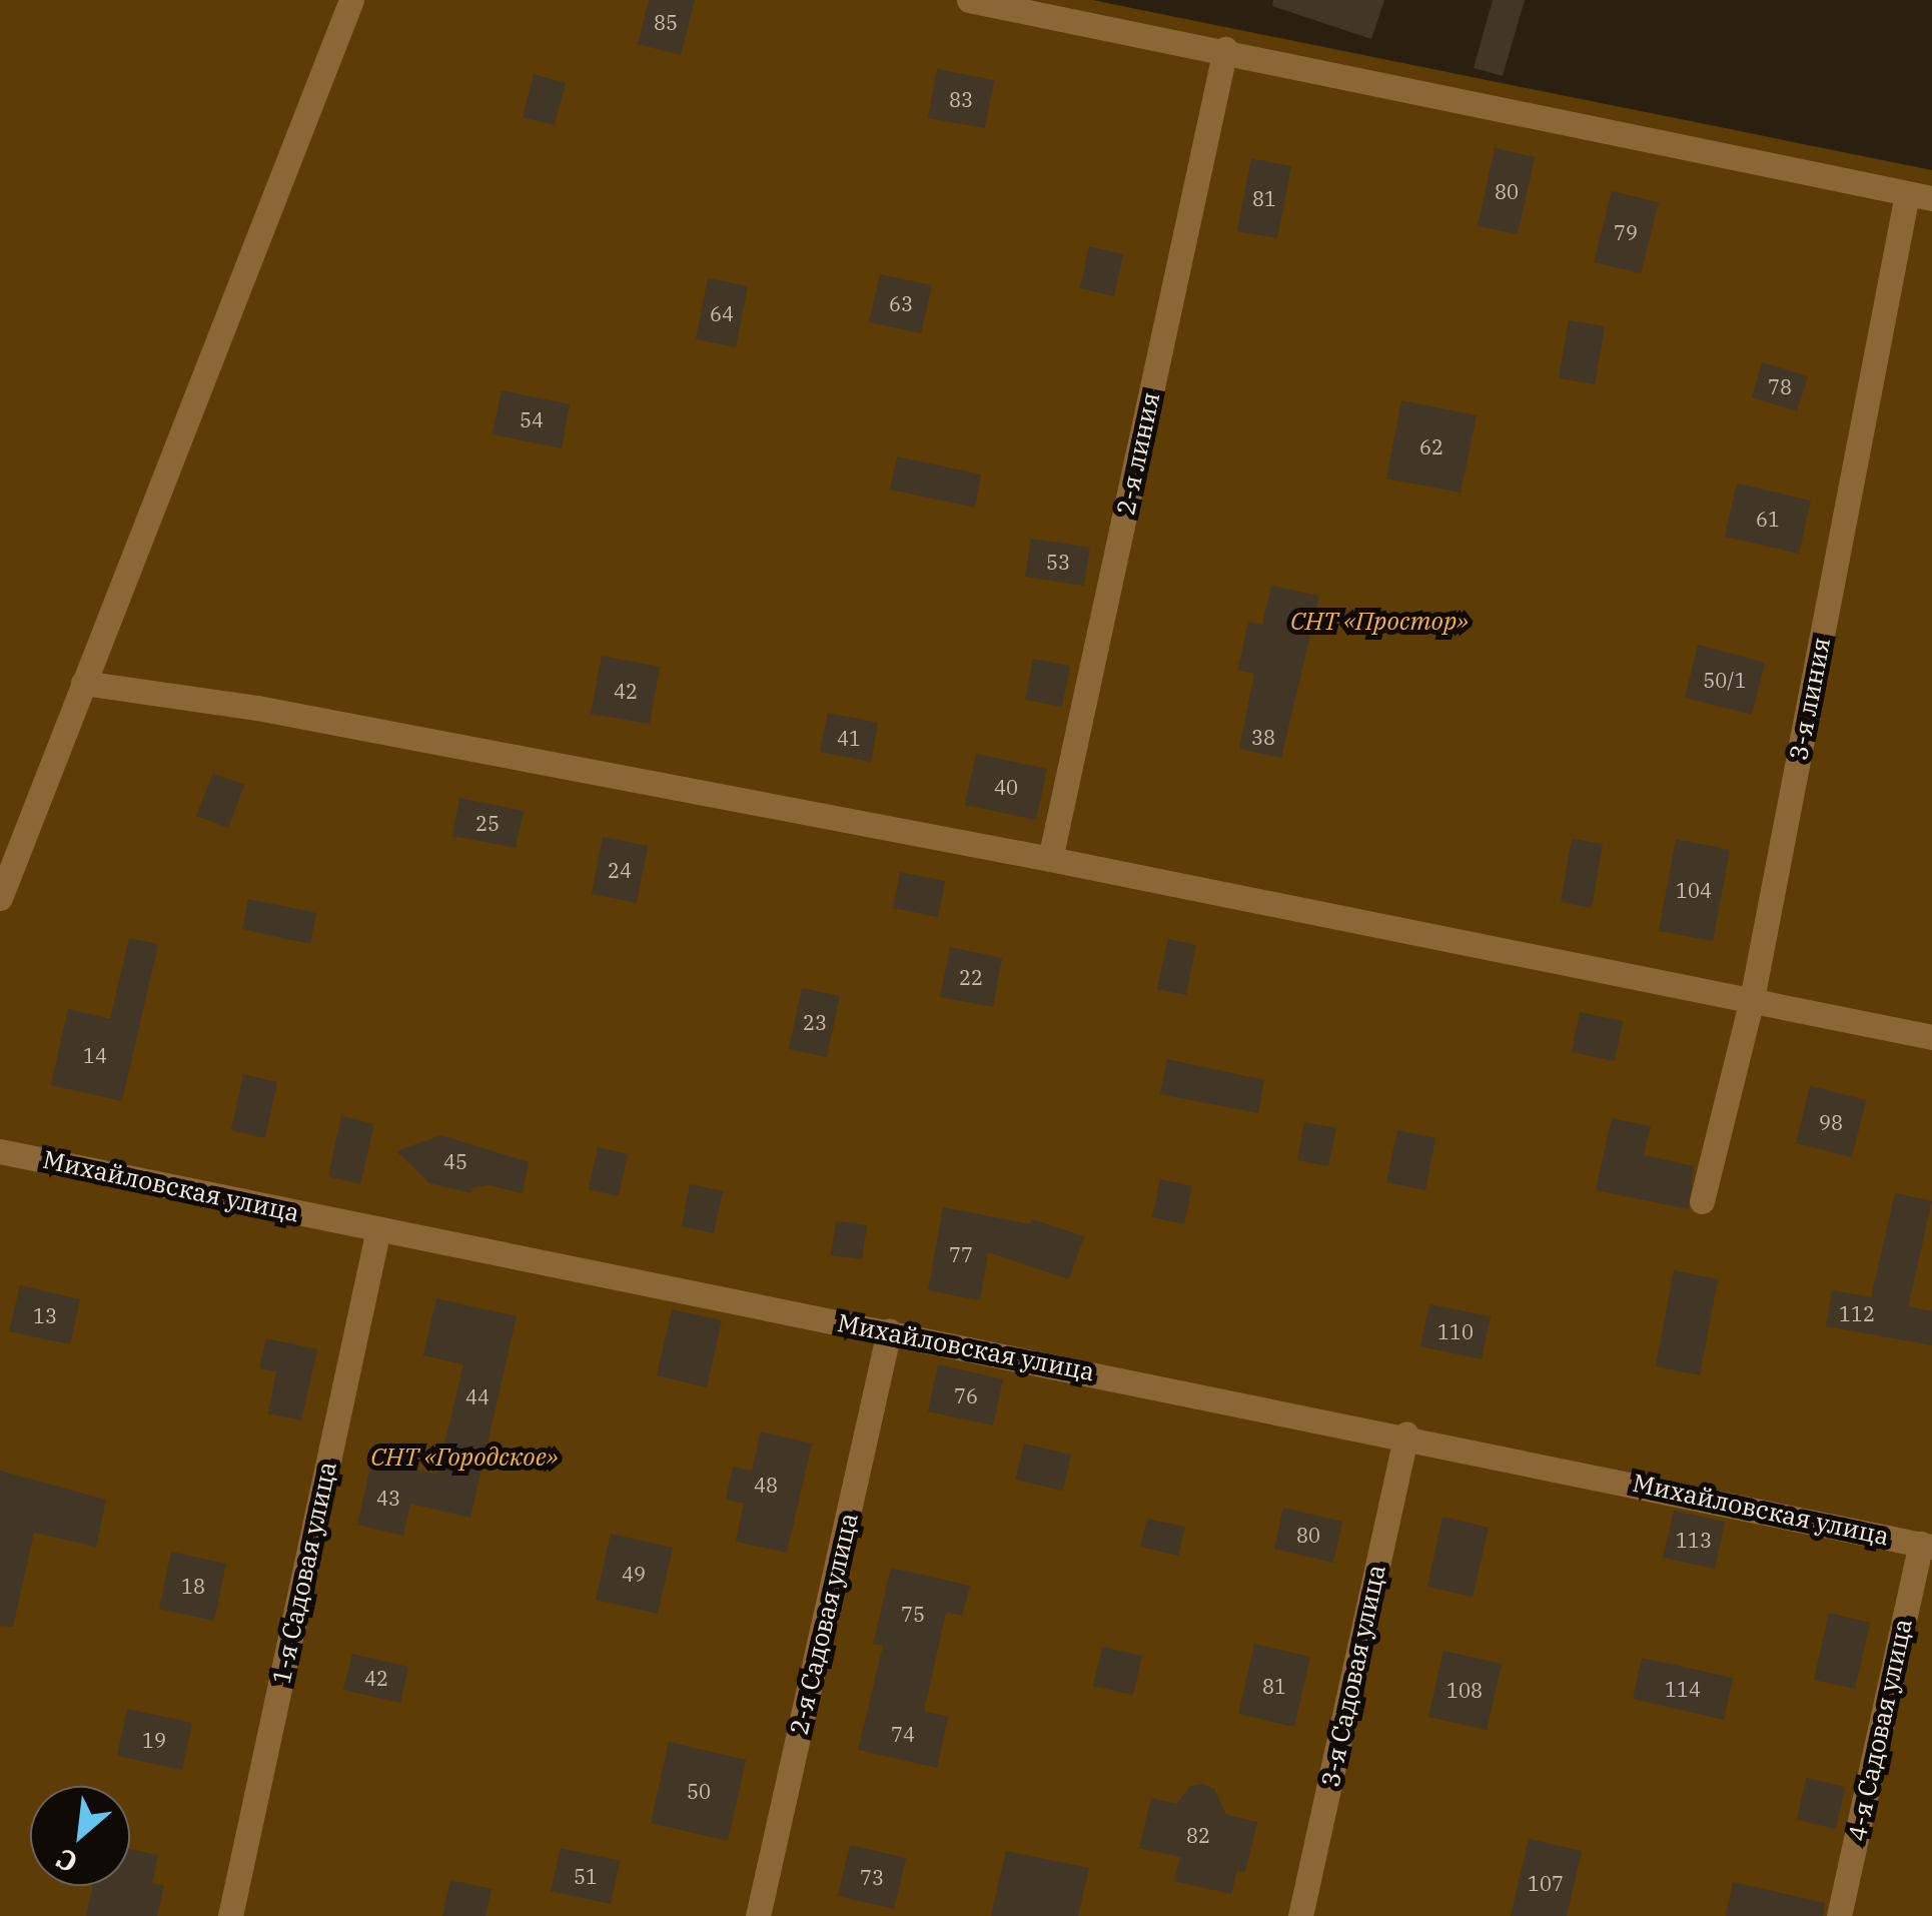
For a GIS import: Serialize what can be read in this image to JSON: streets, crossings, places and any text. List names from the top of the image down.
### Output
{
  "streets": {
    "street": [
      "2-я линия",
      "3-я линия",
      "Михайловская улица",
      "1-я Садовая улица",
      "2-я Садовая улица",
      "3-я Садовая улица",
      "4-я Садовая улица"
    ]
  },
  "crossings": [
    ["Михайловская улица", "1-я Садовая улица"],
    ["Михайловская улица", "2-я Садовая улица"],
    ["Михайловская улица", "3-я Садовая улица"],
    ["Михайловская улица", "4-я Садовая улица"]
  ],
  "parks": ["СНТ «Простор»", "СНТ «Городское»"],
  "house_numbers": [
    "85",
    "83",
    "80",
    "81",
    "79",
    "63",
    "64",
    "78",
    "54",
    "62",
    "61",
    "53",
    "50/1",
    "42",
    "38",
    "41",
    "40",
    "25",
    "24",
    "104",
    "22",
    "23",
    "14",
    "98",
    "45",
    "77",
    "112",
    "13",
    "110",
    "76",
    "44",
    "48",
    "43",
    "80",
    "113",
    "49",
    "18",
    "75",
    "42",
    "81",
    "114",
    "108",
    "74",
    "19",
    "50",
    "82",
    "51",
    "73",
    "107"
  ],
  "north": "bottom left"
}
